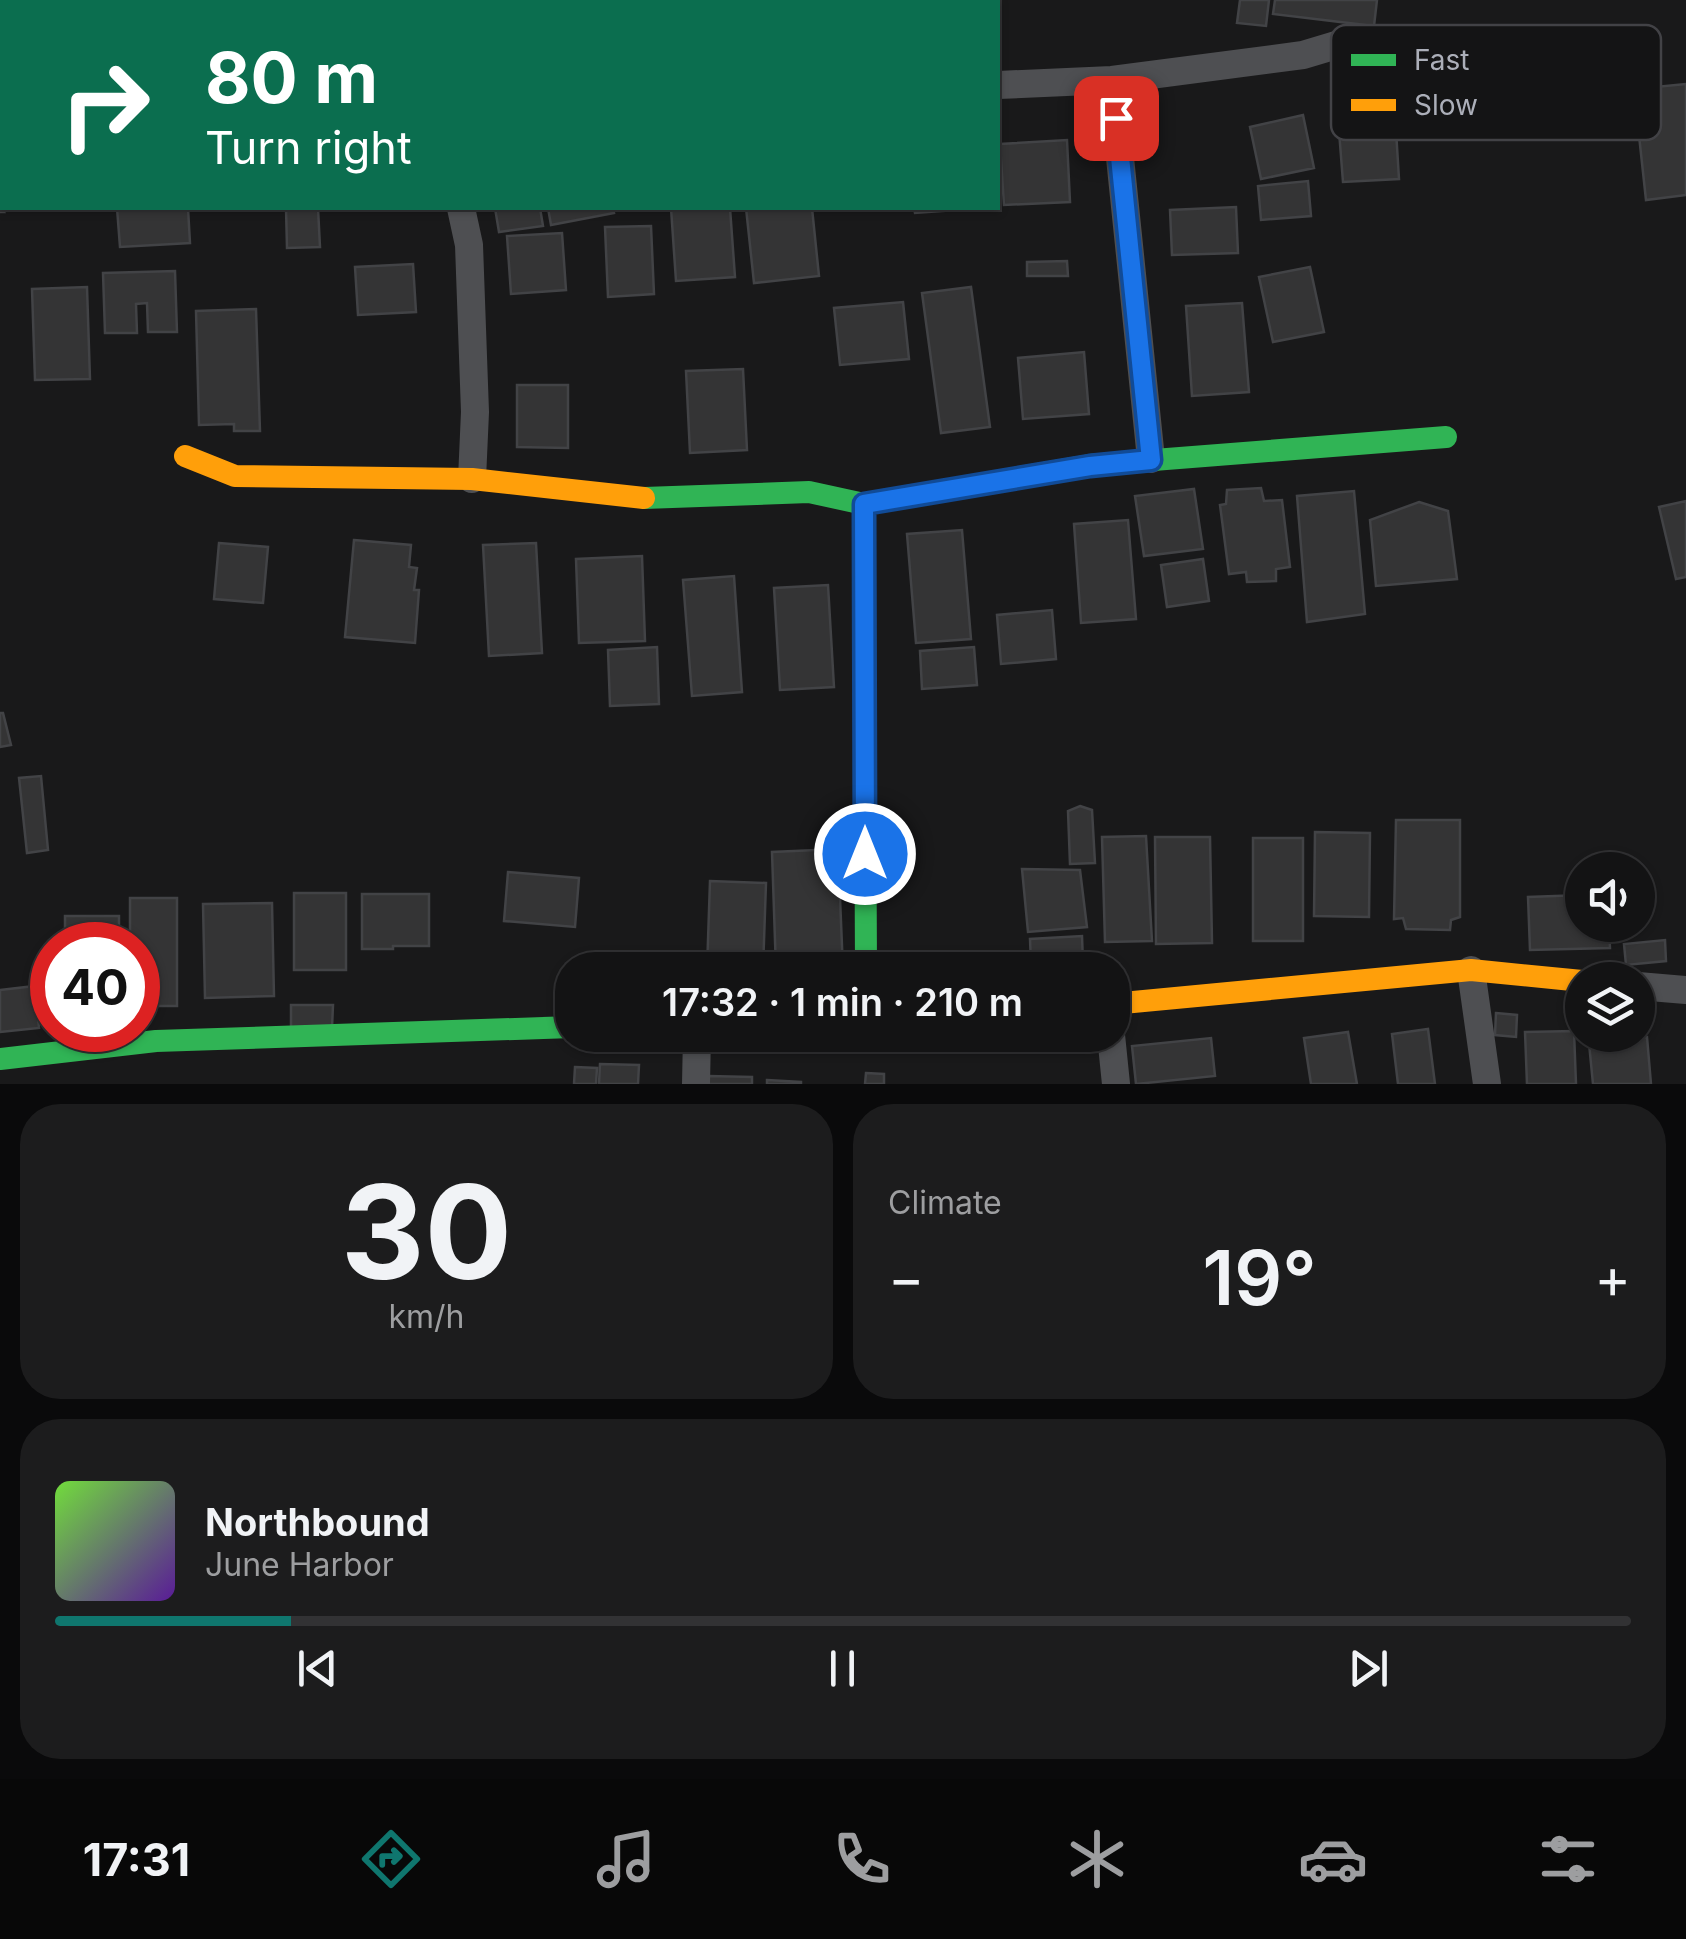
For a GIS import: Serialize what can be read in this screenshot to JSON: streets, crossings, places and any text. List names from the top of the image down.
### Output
{
  "legend": ["Fast", "Slow"],
  "page": {
    "turn": ["80 m", "Turn right"],
    "limit": "40",
    "trip": "17:32 · 1 min · 210 m",
    "tile": [
      ["30", "km/h"],
      "Climate"
    ],
    "heat": ["−", "19°", "+"],
    "song": ["Northbound", "June Harbor"],
    "tabs": "17:31"
  }
}
